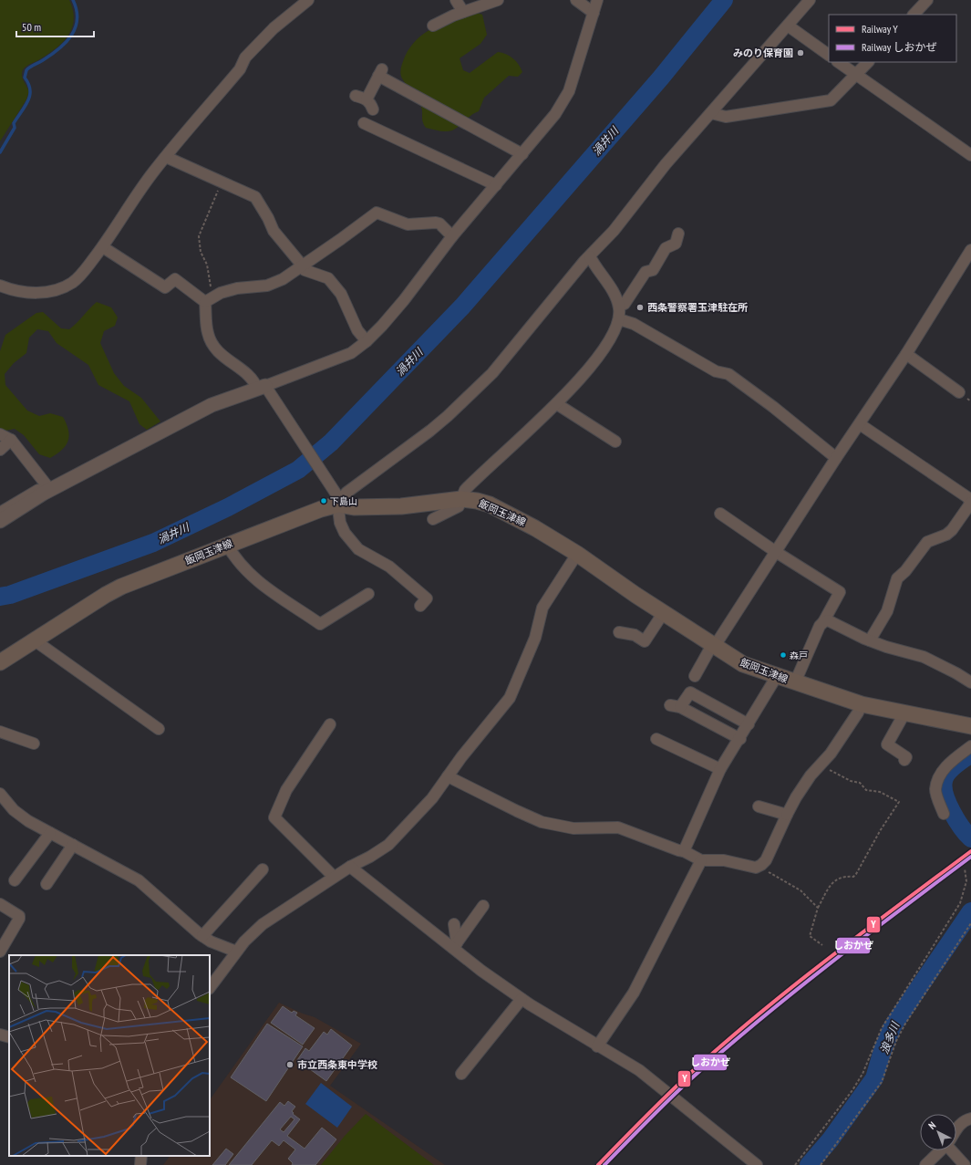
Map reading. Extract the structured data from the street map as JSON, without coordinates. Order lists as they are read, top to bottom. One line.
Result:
{"streets":{"main road":["飯岡玉津線"]},"water":["渦井川","浪多川"],"places":["みのり保育園","西条警察署玉津駐在所","下島山","森戸","市立西条東中学校"],"lines":["rail line Y","rail line しおかぜ"],"legend":["Railway Y","Railway しおかぜ"],"scale_bar":"50 m","north":"top left"}
